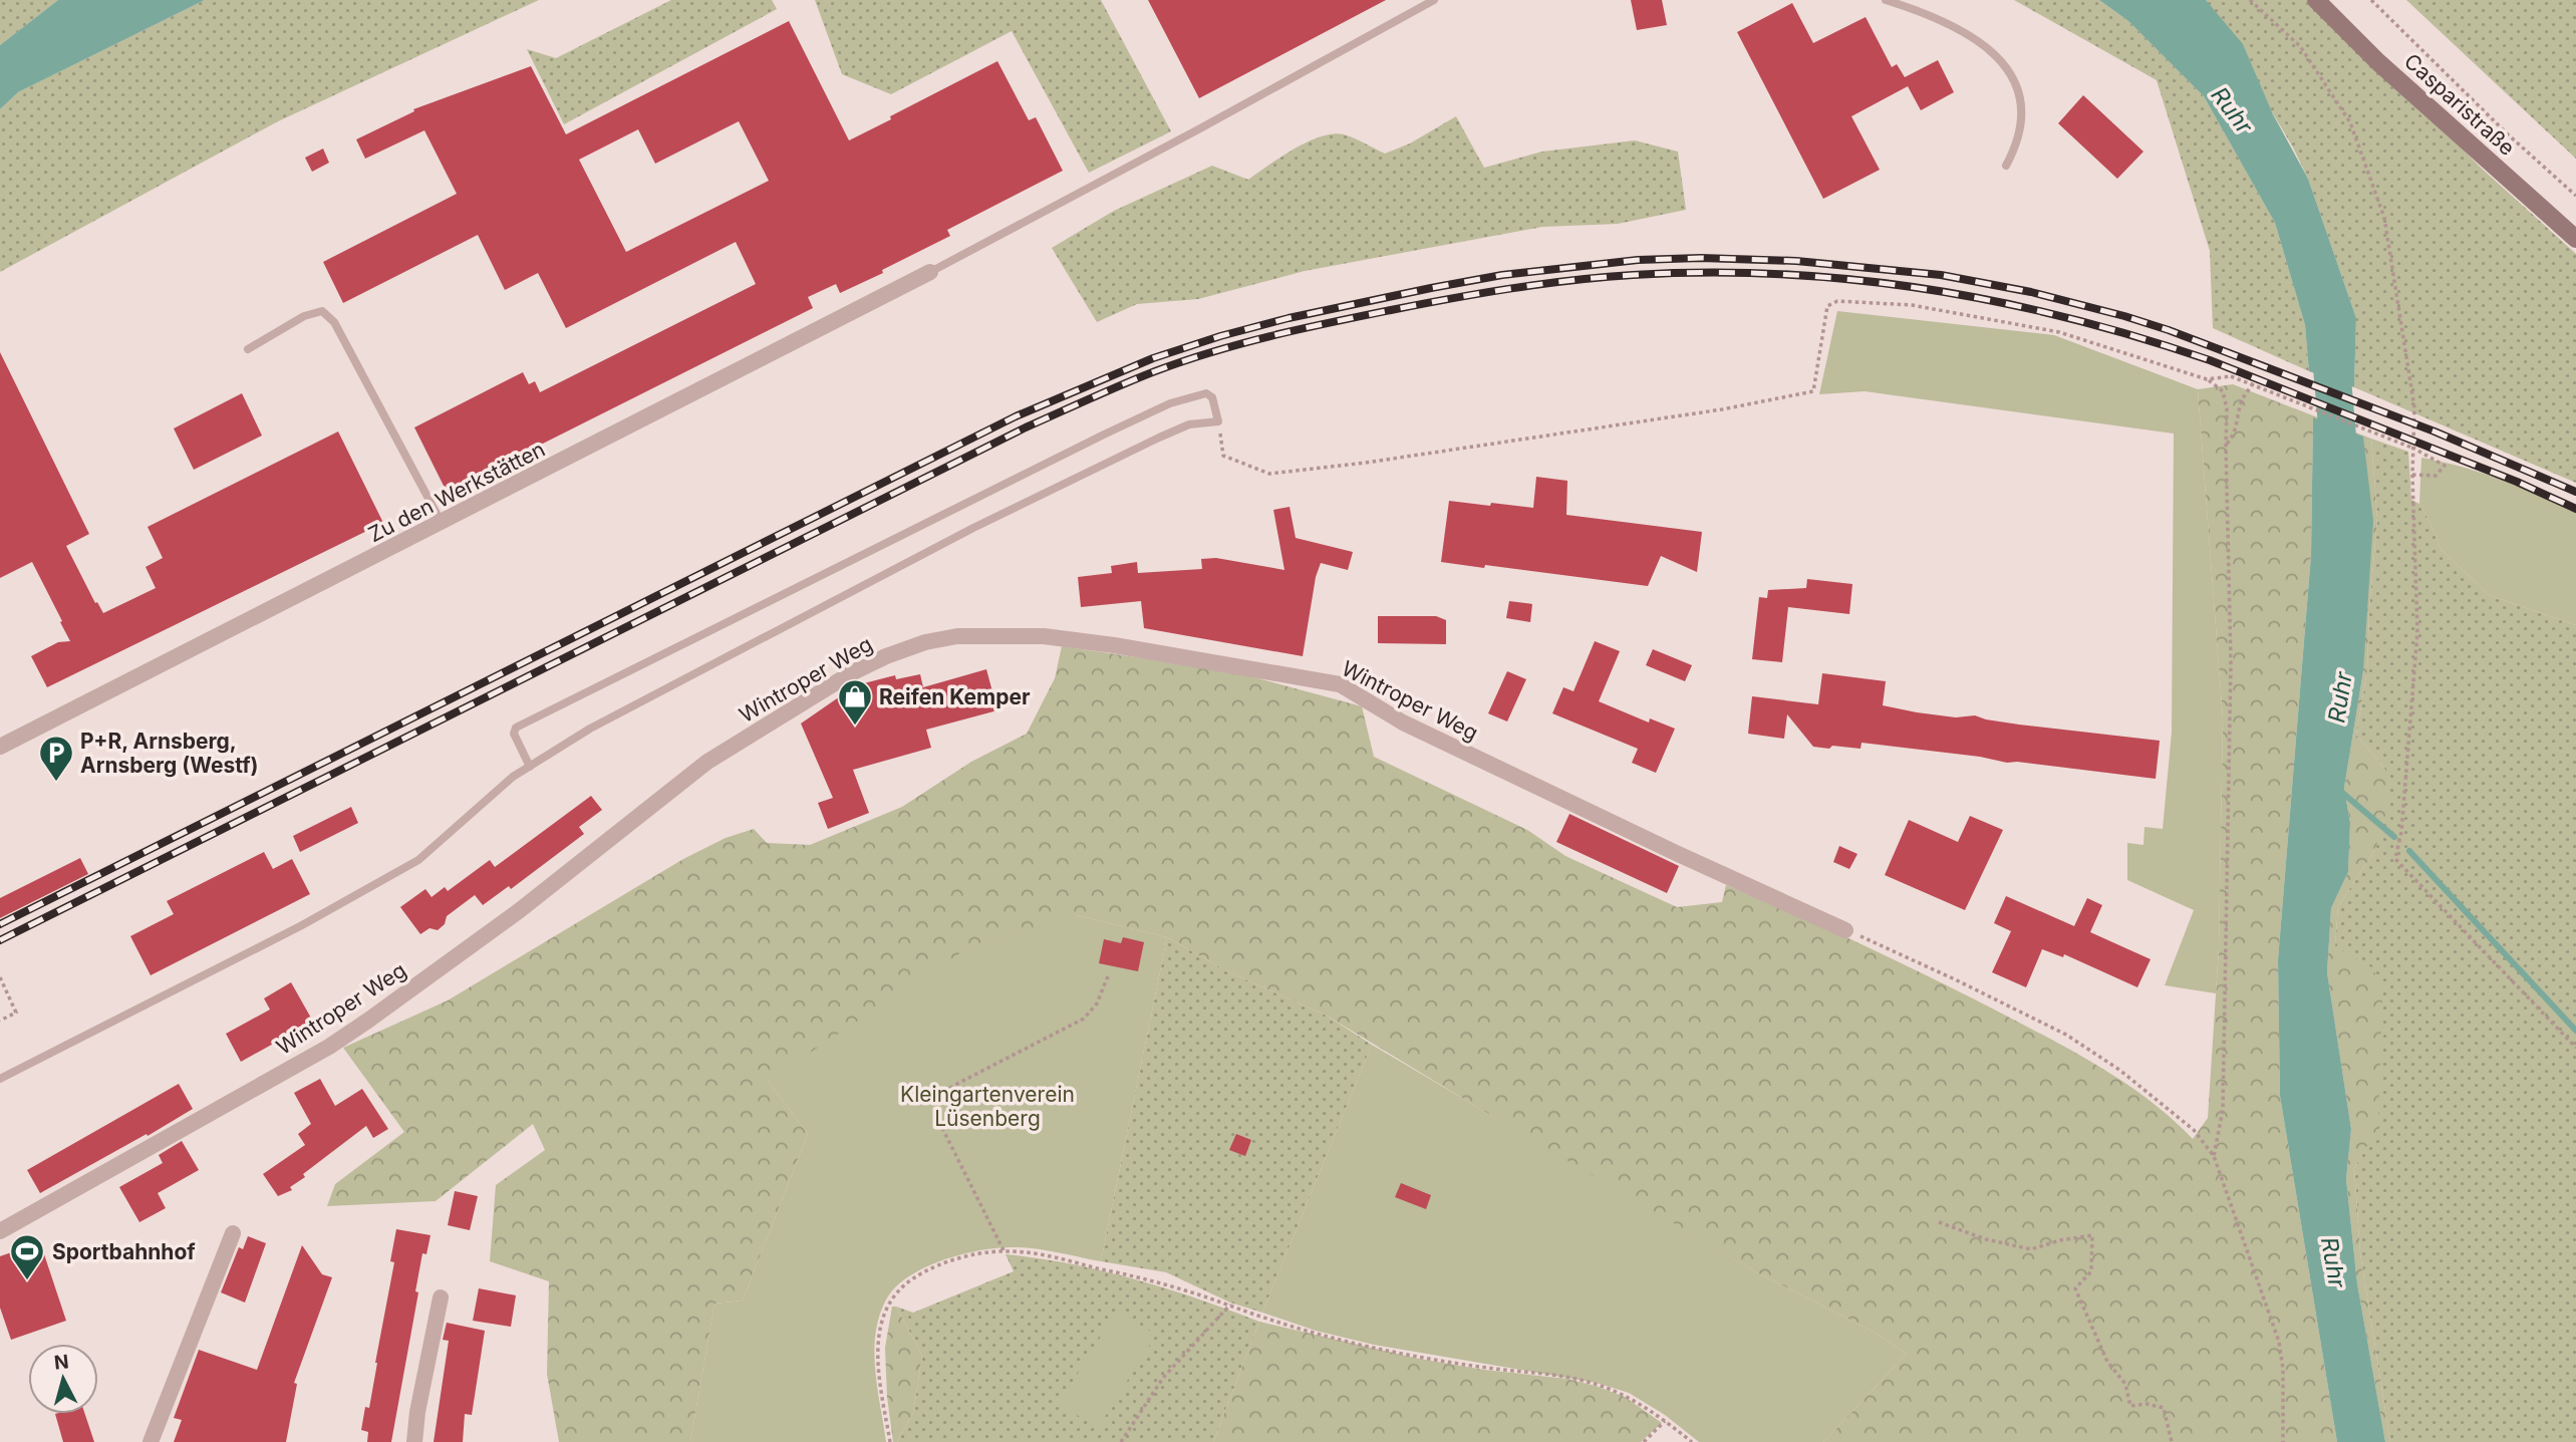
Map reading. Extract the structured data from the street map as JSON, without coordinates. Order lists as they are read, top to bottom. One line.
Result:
{"streets":{"main road":["Casparistraße"],"street":["Zu den Werkstätten","Wintroper Weg"]},"water":["Ruhr"],"parks":["Kleingartenverein Lüsenberg"],"places":{"shop":["Reifen Kemper"],"parking":["P+R, Arnsberg, Arnsberg (Westf)"],"sports":["Sportbahnhof"]},"north":"top"}
